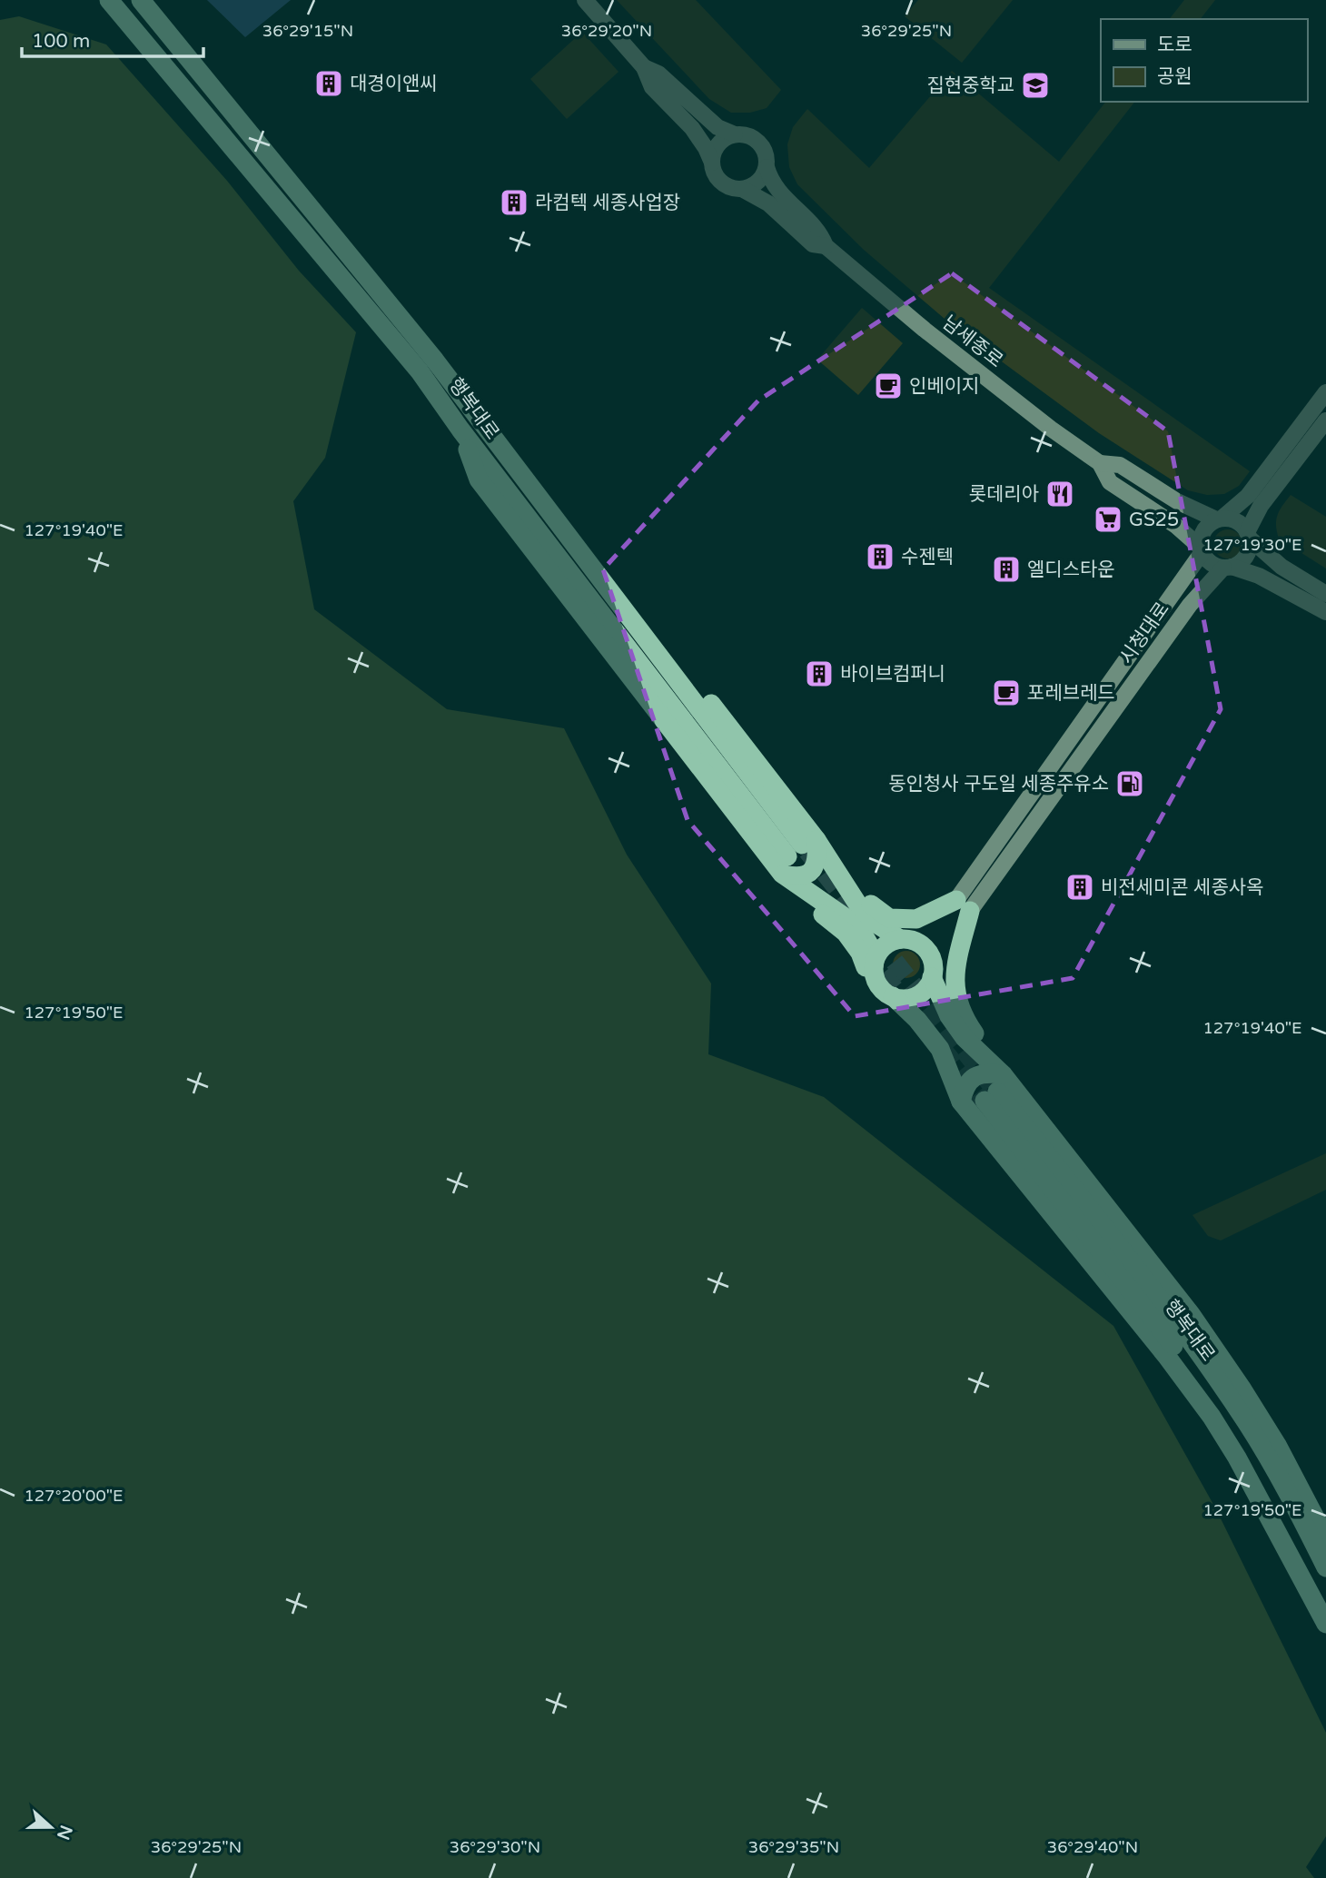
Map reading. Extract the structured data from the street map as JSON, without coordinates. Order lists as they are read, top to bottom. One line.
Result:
{"streets":{"highway":["행복대로"],"street":["남세종로","시청대로"]},"crossings":[["남세종로","시청대로"]],"places":{"building":["대경이앤씨","라컴텍 세종사업장","수젠텍","엘디스타운","바이브컴퍼니","비전세미콘 세종사옥"],"school or university":["집현중학교"],"cafe":["인베이지","포레브레드"],"restaurant":["롯데리아"],"supermarket":["GS25"],"fuel station":["동인청사 구도일 세종주유소"]},"legend":["도로","공원"],"scale_bar":"100 m","north":"right","coordinates":["36°29'15\"N","36°29'20\"N","36°29'25\"N","127°19'40\"E","127°19'30\"E","127°19'50\"E","127°20'00\"E","36°29'30\"N","36°29'35\"N","36°29'40\"N"]}
